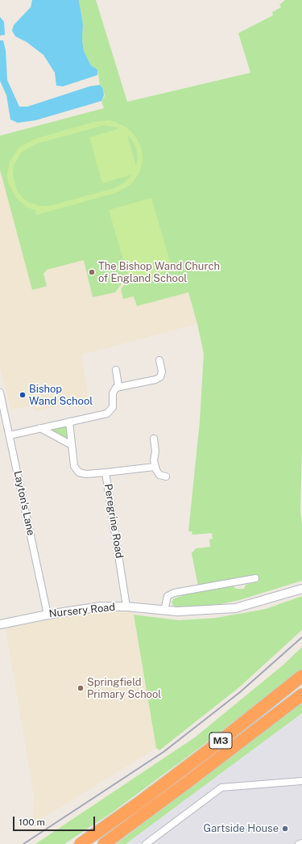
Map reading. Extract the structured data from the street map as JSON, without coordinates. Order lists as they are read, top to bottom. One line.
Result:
{"streets":{"highway":["M3"],"street":["Layton's Lane","Peregrine Road","Nursery Road"]},"crossings":[["Layton's Lane","Nursery Road"],["Peregrine Road","Nursery Road"]],"places":["The Bishop Wand Church of England School","Bishop Wand School","Springfield Primary School","Gartside House"],"scale_bar":"100 m"}
